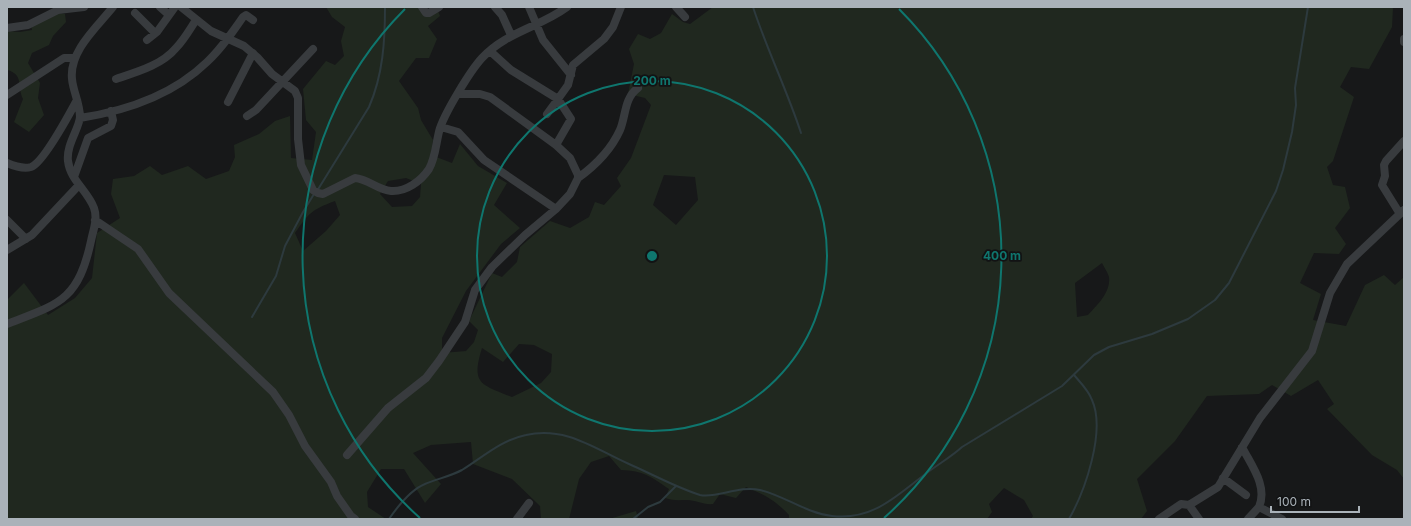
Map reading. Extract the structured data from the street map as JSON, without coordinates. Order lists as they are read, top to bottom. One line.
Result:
{"scale_bar":"100 m","rings":["200 m","400 m"]}
